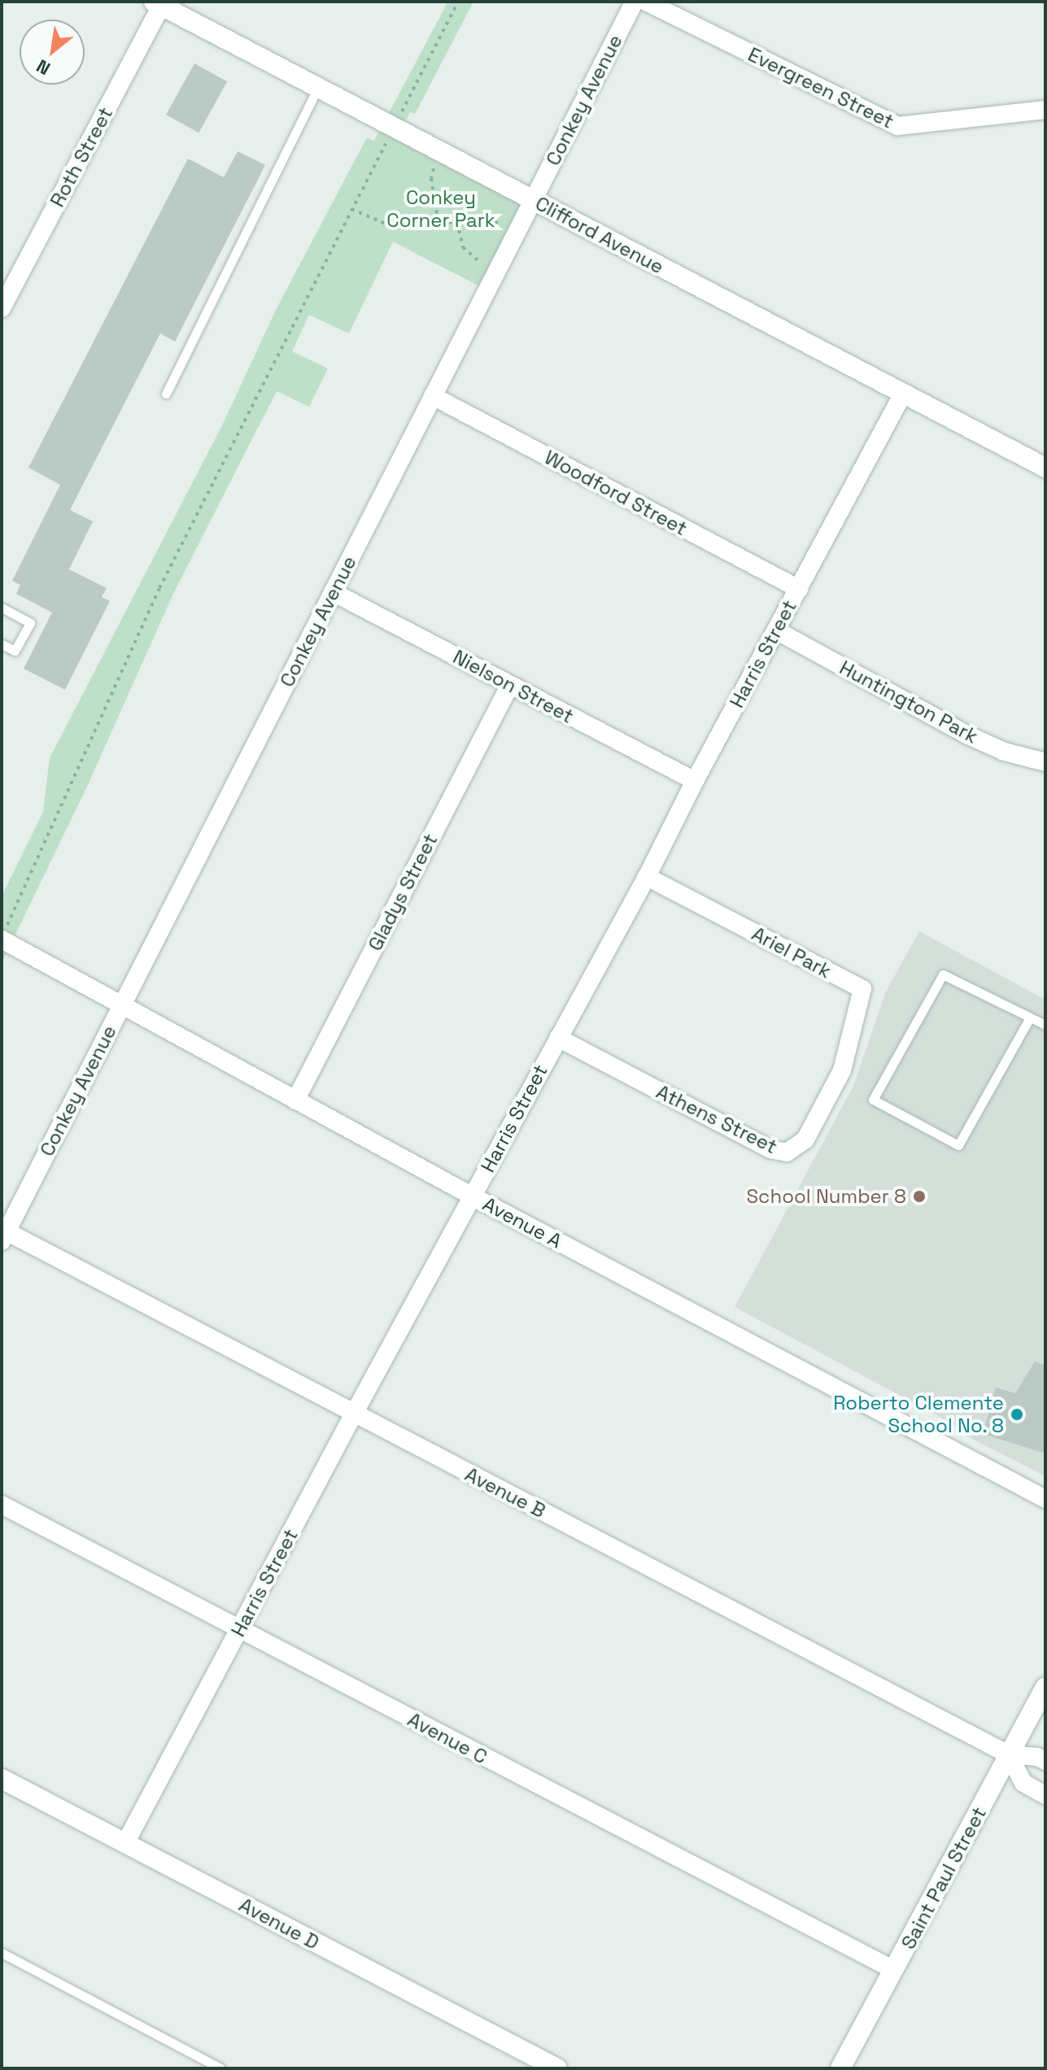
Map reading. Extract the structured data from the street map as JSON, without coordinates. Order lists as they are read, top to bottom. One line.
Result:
{"streets":{"main road":["Clifford Avenue","Saint Paul Street","Avenue D"],"street":["Evergreen Street","Conkey Avenue","Roth Street","Woodford Street","Harris Street","Nielson Street","Huntington Park","Gladys Street","Ariel Park","Athens Street","Avenue A","Avenue B","Avenue C"]},"crossings":[["Conkey Avenue","Clifford Avenue"],["Conkey Avenue","Woodford Street"],["Conkey Avenue","Nielson Street"],["Conkey Avenue","Avenue A"],["Conkey Avenue","Avenue B"],["Roth Street","Clifford Avenue"],["Clifford Avenue","Harris Street"],["Woodford Street","Harris Street"],["Harris Street","Nielson Street"],["Harris Street","Huntington Park"],["Harris Street","Ariel Park"],["Harris Street","Athens Street"],["Harris Street","Avenue A"],["Harris Street","Avenue B"],["Harris Street","Avenue C"],["Harris Street","Avenue D"],["Nielson Street","Gladys Street"],["Gladys Street","Avenue A"],["Ariel Park","Athens Street"],["Avenue B","Saint Paul Street"],["Avenue C","Saint Paul Street"]],"parks":["Conkey Corner Park"],"places":["School Number 8","Roberto Clemente School No. 8"],"north":"bottom left"}
